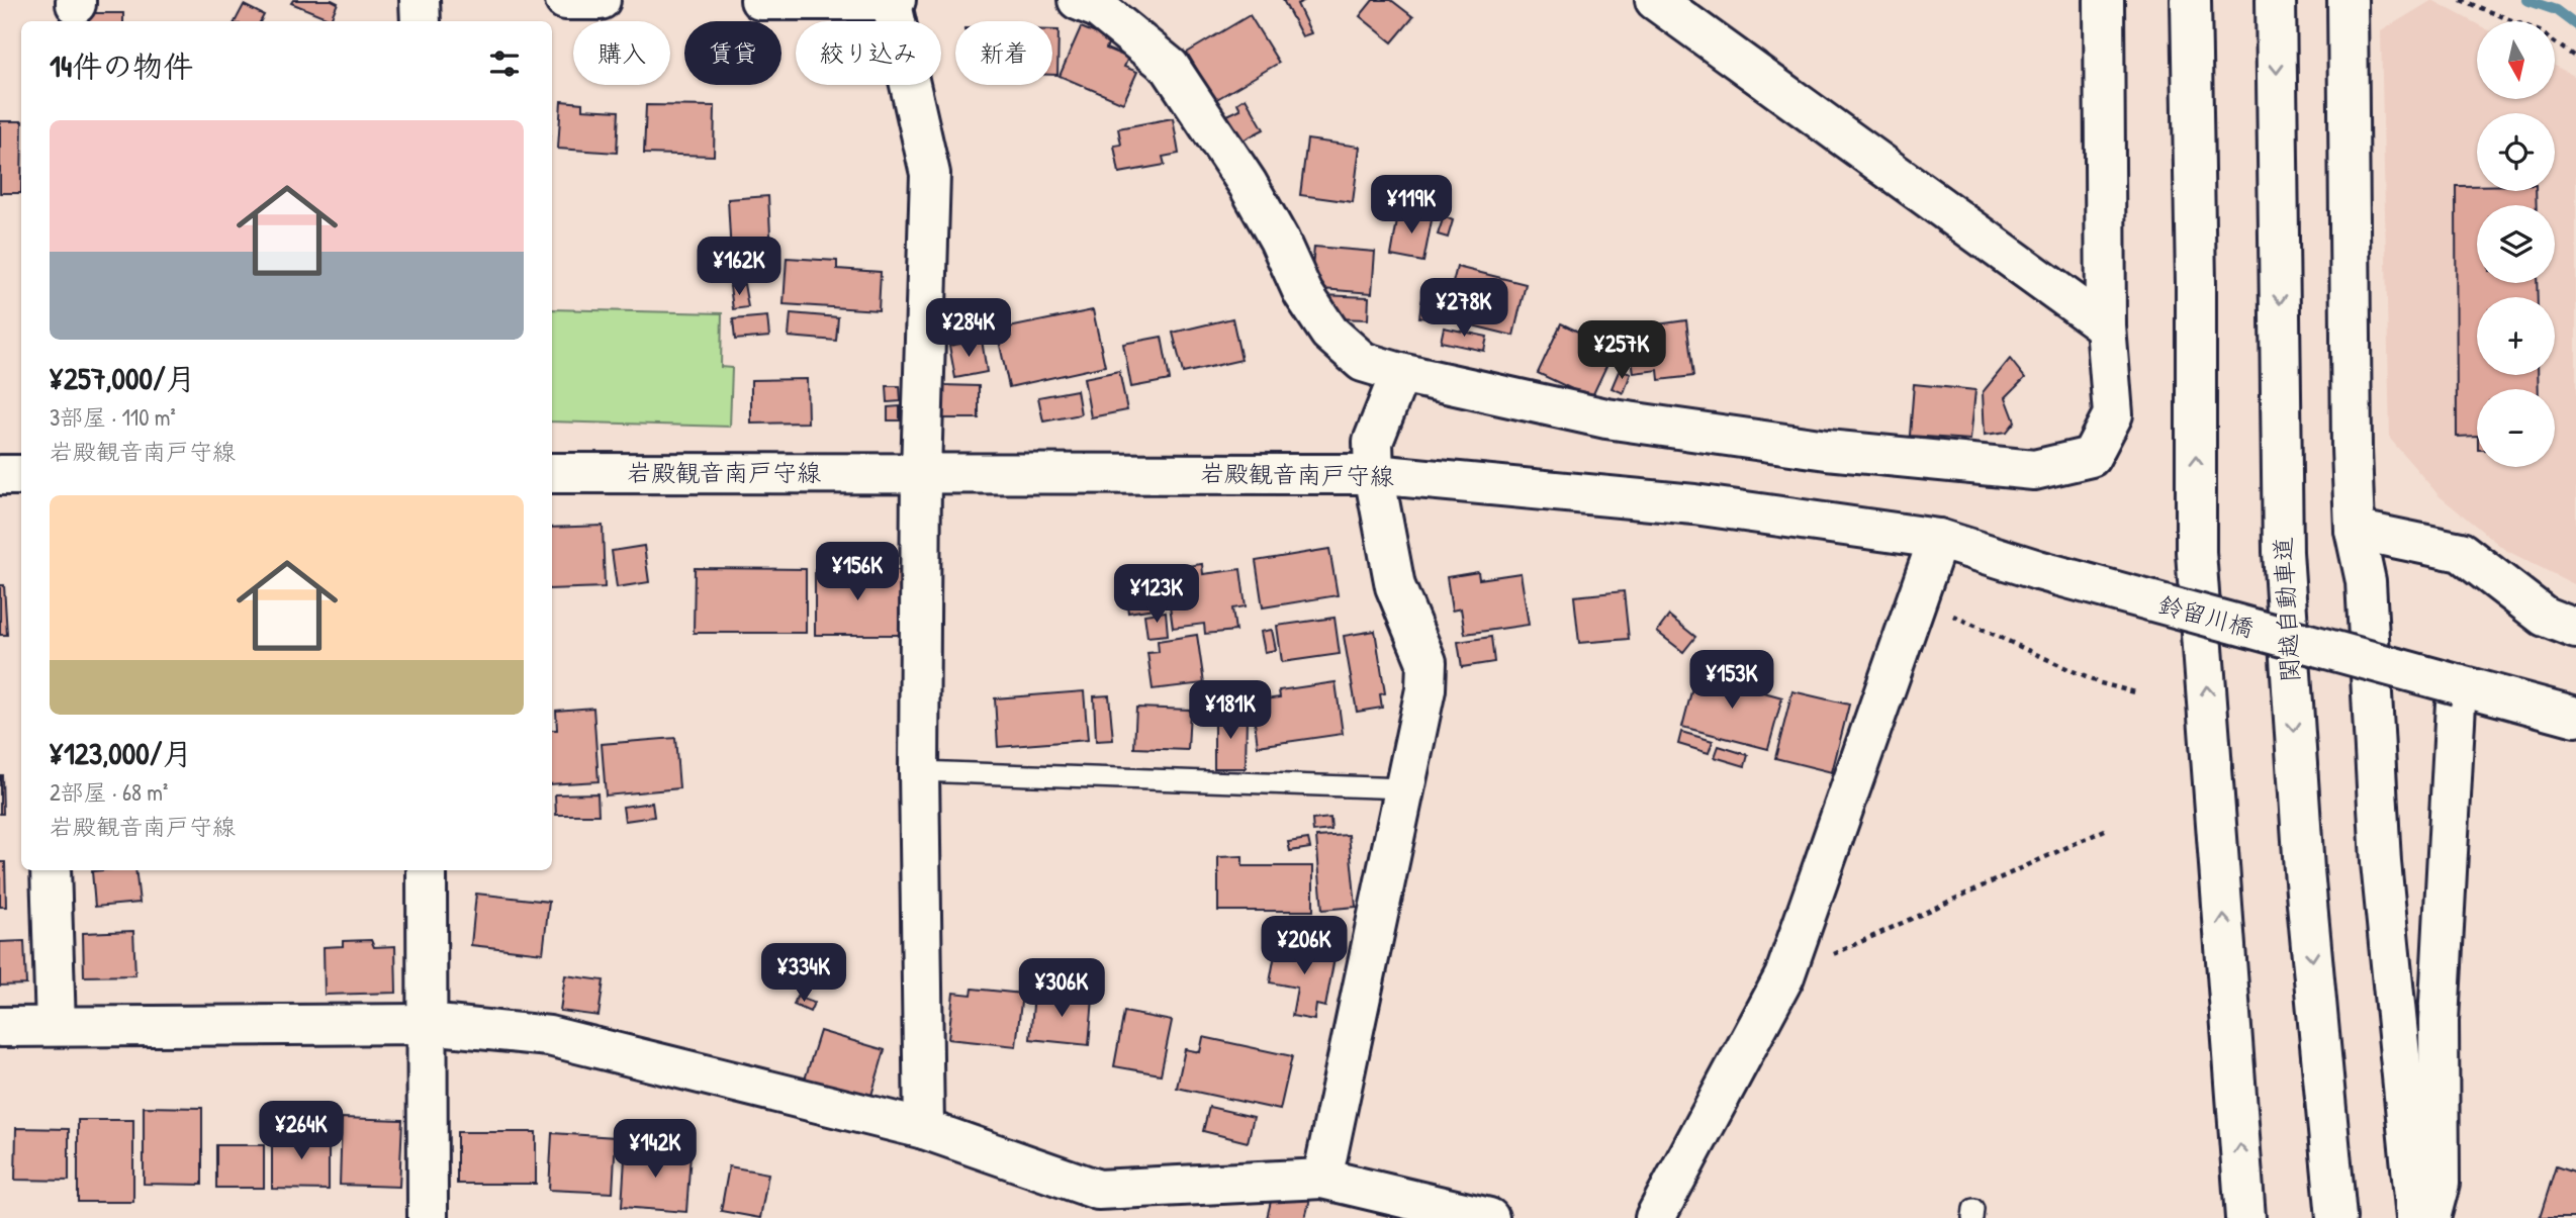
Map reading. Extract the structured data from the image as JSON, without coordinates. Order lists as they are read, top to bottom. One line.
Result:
{"streets":{"main road":["岩殿観音南戸守線","関越自動車道","鈴留川橋"]},"crossings":[["岩殿観音南戸守線","鈴留川橋"]],"north":"bottom","page":{"map_buttons":["+","−"],"chip":["購入","賃貸","絞り込み","新着"],"heading":"14件の物件","list":[{"name":"¥257,000/月","note":"3部屋 · 110 m² · 岩殿観音南戸守線"},{"name":"¥123,000/月","note":"2部屋 · 68 m² · 岩殿観音南戸守線"}],"price":["¥119K","¥162K","¥278K","¥284K","¥257K","¥156K","¥123K","¥153K","¥181K","¥206K","¥334K","¥306K","¥264K","¥142K"]}}
